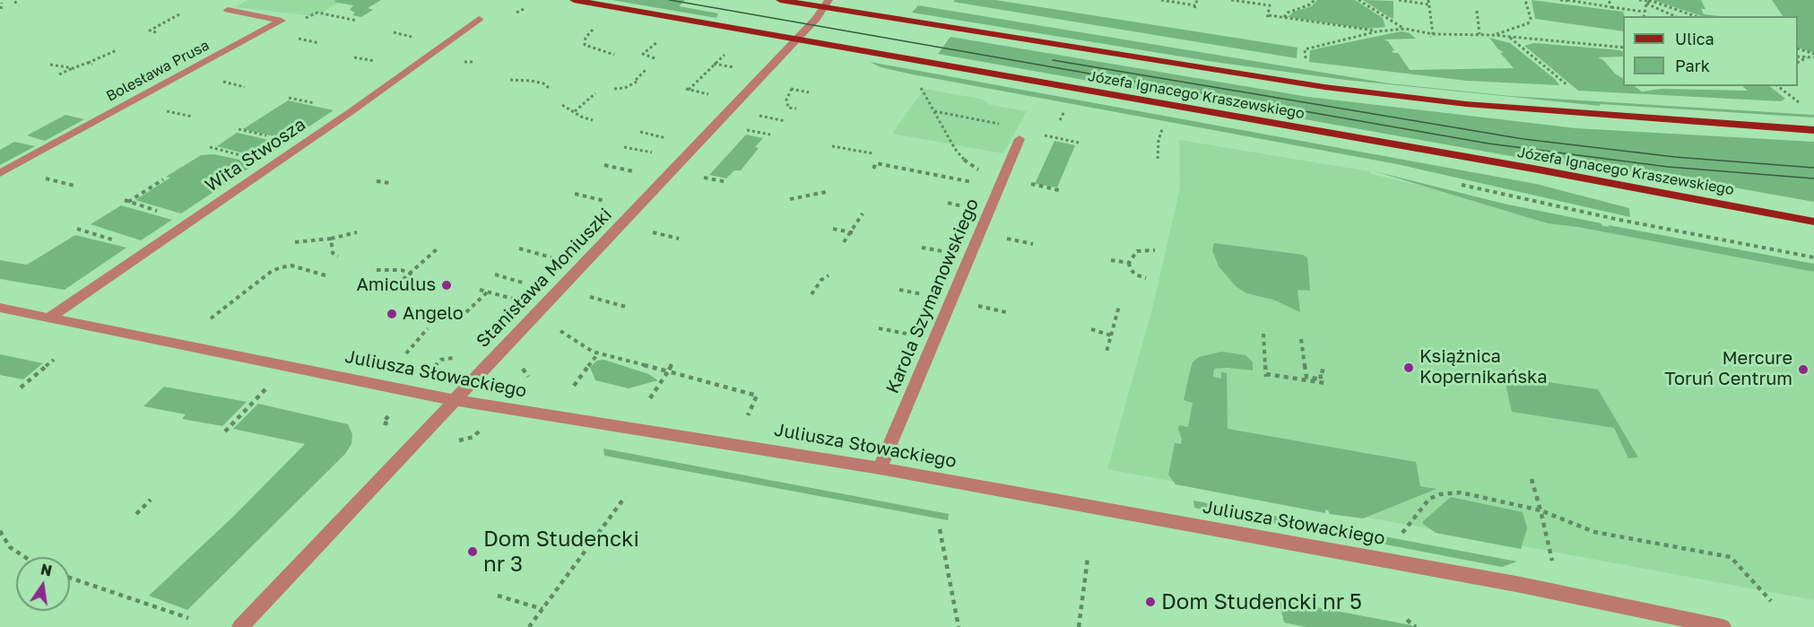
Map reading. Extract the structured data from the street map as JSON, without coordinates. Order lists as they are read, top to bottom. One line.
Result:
{"streets":{"main road":["Józefa Ignacego Kraszewskiego"],"street":["Bolesława Prusa","Wita Stwosza","Stanisława Moniuszki","Karola Szymanowskiego","Juliusza Słowackiego"]},"crossings":[["Józefa Ignacego Kraszewskiego","Stanisława Moniuszki"],["Wita Stwosza","Juliusza Słowackiego"],["Stanisława Moniuszki","Juliusza Słowackiego"],["Karola Szymanowskiego","Juliusza Słowackiego"]],"places":["Amiculus","Angelo","Książnica Kopernikańska","Mercure Toruń Centrum","Dom Studencki nr 3","Dom Studencki nr 5"],"legend":["Ulica","Park"],"north":"top"}
